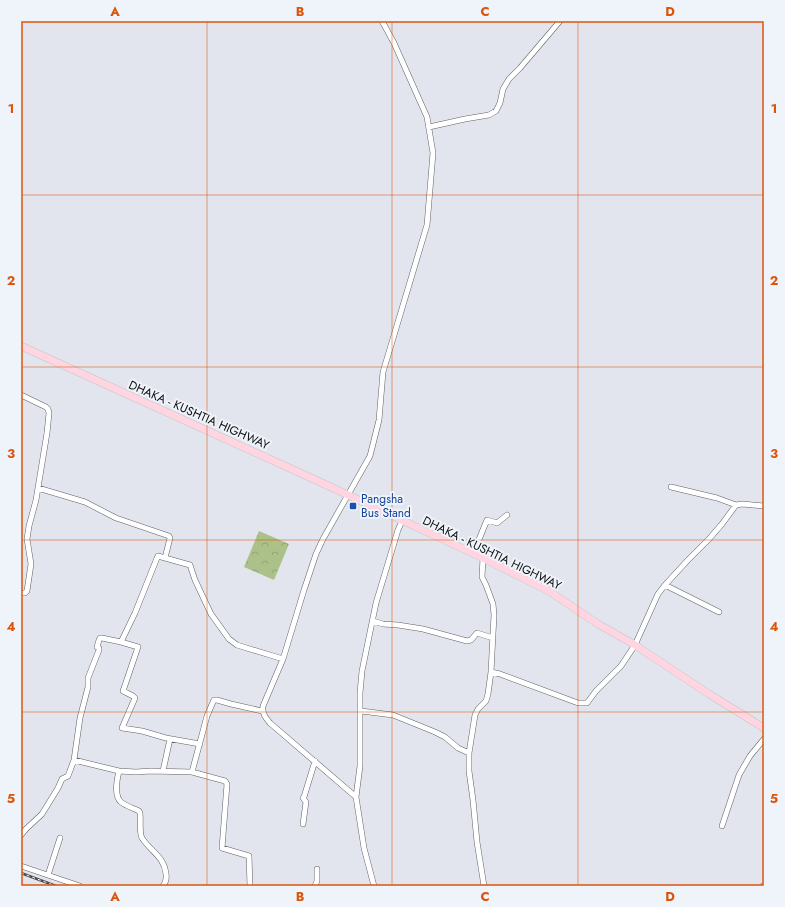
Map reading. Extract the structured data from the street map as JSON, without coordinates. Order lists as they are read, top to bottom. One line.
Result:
{"streets":{"main road":["DHAKA - KUSHTIA HIGHWAY"]},"places":{"transit":["Pangsha Bus Stand"]},"grid":{"columns":["A","B","C","D"],"rows":["1","2","3","4","5"]}}
